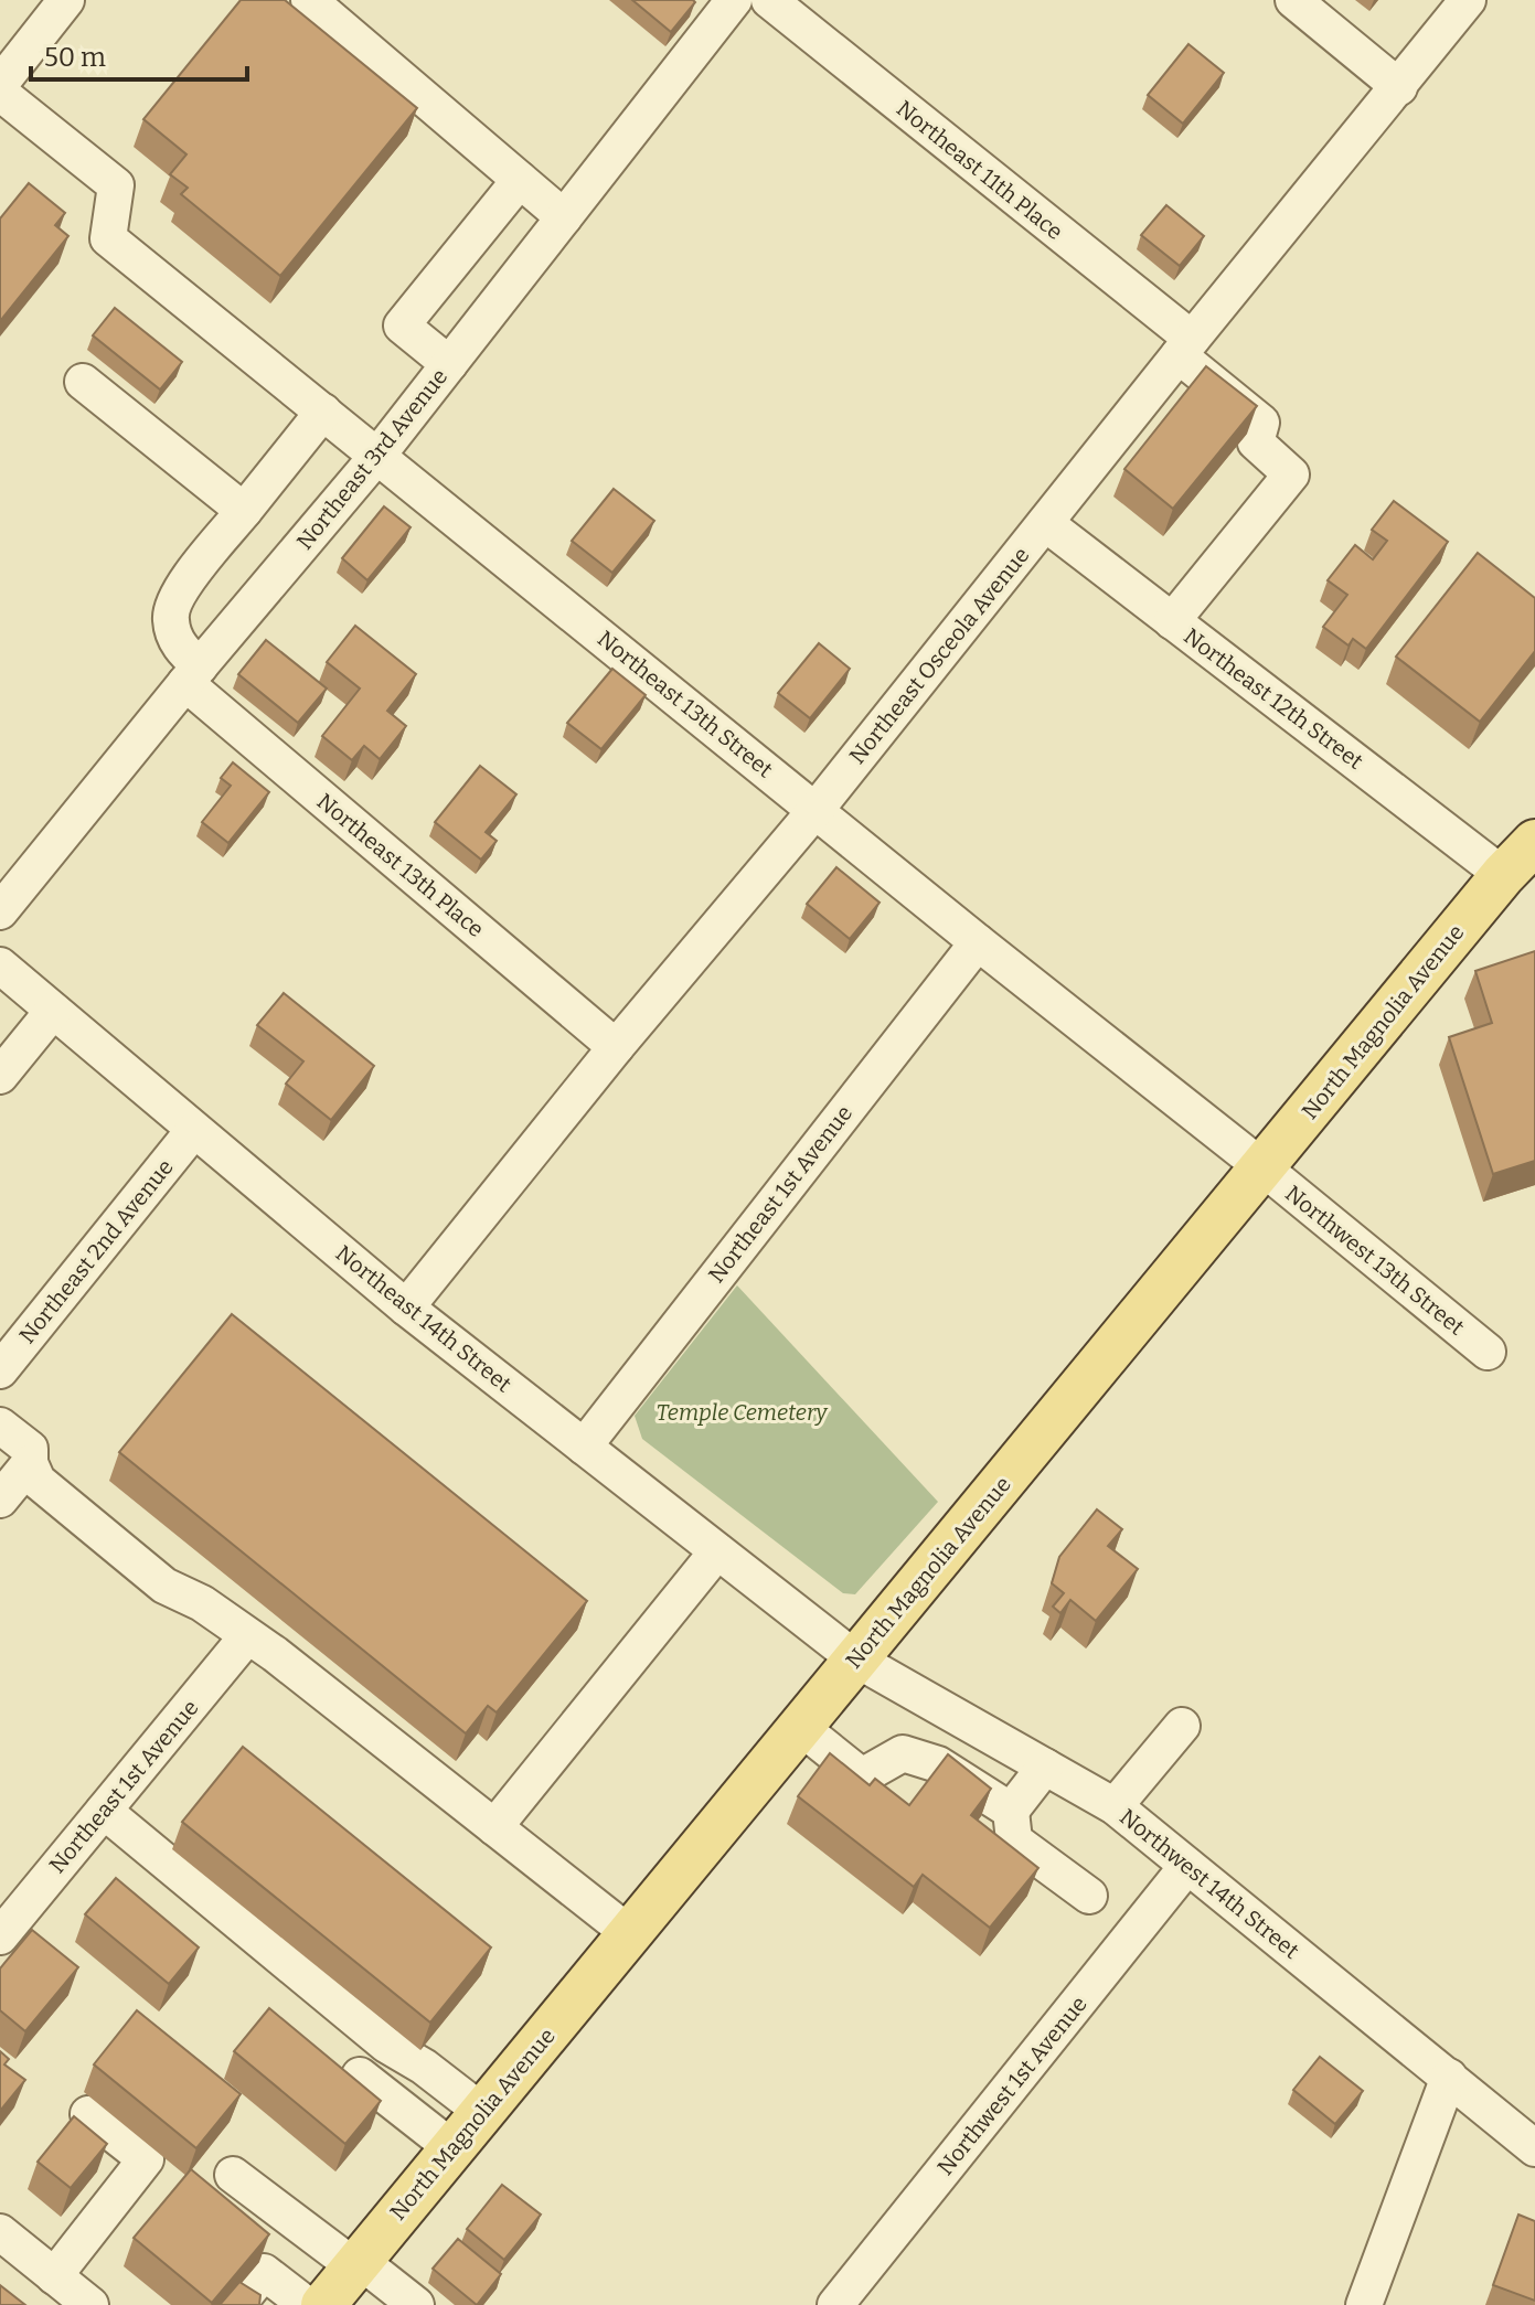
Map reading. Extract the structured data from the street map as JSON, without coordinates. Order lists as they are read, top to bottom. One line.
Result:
{"streets":{"main road":["North Magnolia Avenue"],"street":["Northeast 11th Place","Northeast 3rd Avenue","Northeast Osceola Avenue","Northeast 12th Street","Northeast 13th Street","Northeast 13th Place","Northeast 1st Avenue","Northeast 2nd Avenue","Northwest 13th Street","Northeast 14th Street","Northwest 14th Street","Northwest 1st Avenue"]},"crossings":[["Northeast 11th Place","Northeast Osceola Avenue"],["Northeast 11th Place","Northeast 12th Street"],["Northeast 3rd Avenue","Northeast 13th Street"],["Northeast 3rd Avenue","Northeast 13th Place"],["Northeast Osceola Avenue","Northeast 12th Street"],["Northeast Osceola Avenue","Northeast 13th Street"],["Northeast Osceola Avenue","Northeast 13th Place"],["Northeast Osceola Avenue","Northeast 14th Street"],["Northeast 12th Street","North Magnolia Avenue"],["Northeast 13th Street","Northeast 13th Place"],["Northeast 13th Street","North Magnolia Avenue"],["Northeast 13th Street","Northeast 1st Avenue"],["Northeast 13th Street","Northwest 13th Street"],["North Magnolia Avenue","Northwest 13th Street"],["North Magnolia Avenue","Northeast 14th Street"],["North Magnolia Avenue","Northwest 14th Street"],["Northeast 1st Avenue","Northeast 14th Street"],["Northeast 2nd Avenue","Northeast 14th Street"],["Northeast 14th Street","Northwest 14th Street"],["Northwest 14th Street","Northwest 1st Avenue"]],"parks":["Temple Cemetery"],"scale_bar":"50 m"}
